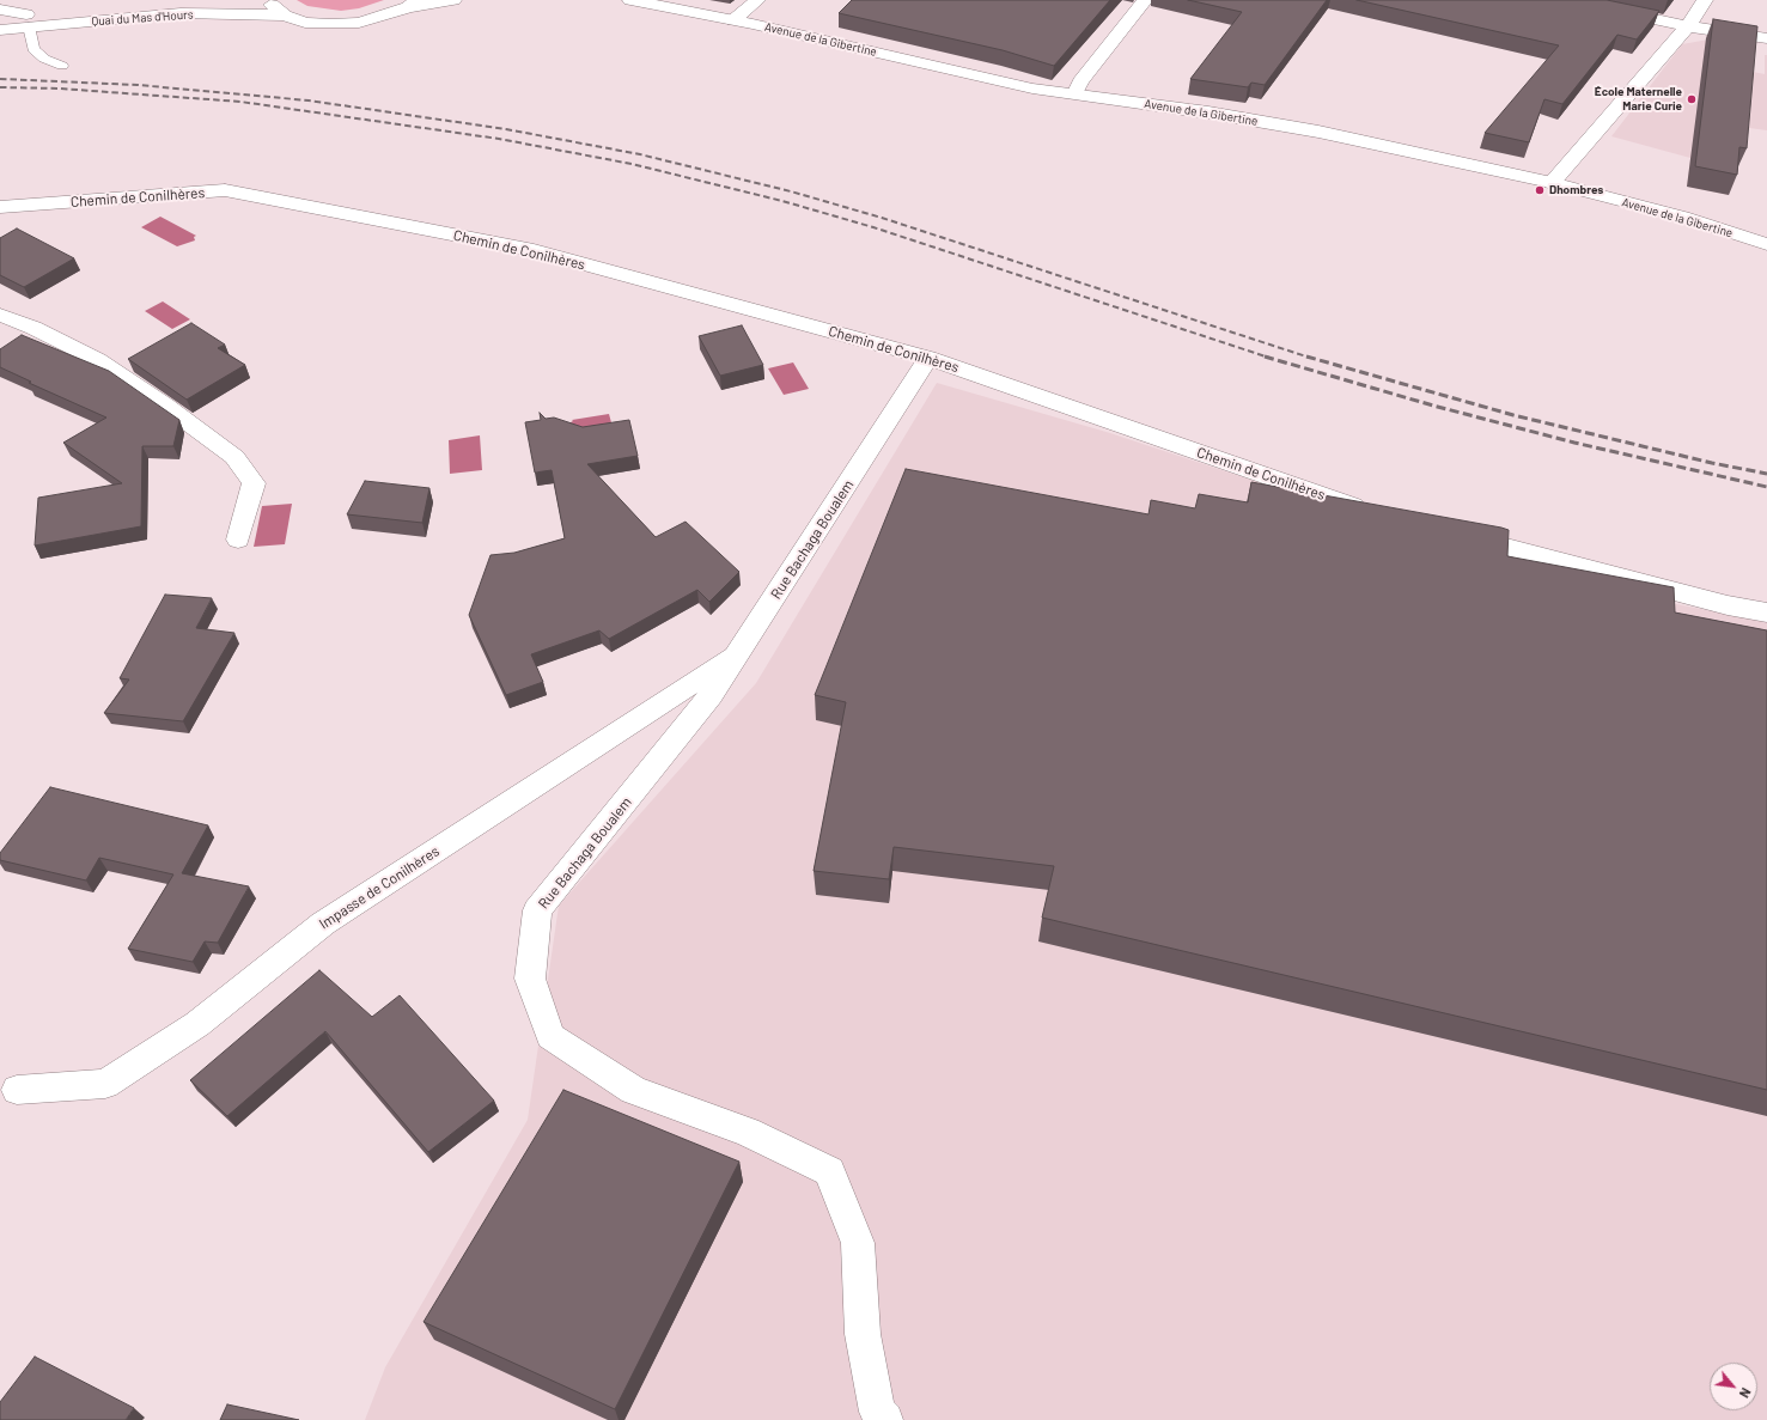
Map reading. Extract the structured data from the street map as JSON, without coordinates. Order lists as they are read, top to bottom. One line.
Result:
{"streets":{"street":["Quai du Mas d'Hours","Avenue de la Gibertine","Chemin de Conilhères","Rue Bachaga Boualem","Impasse de Conilhères"]},"crossings":[["Chemin de Conilhères","Rue Bachaga Boualem"],["Rue Bachaga Boualem","Impasse de Conilhères"]],"places":["École Maternelle Marie Curie","Dhombres"],"north":"bottom right"}
